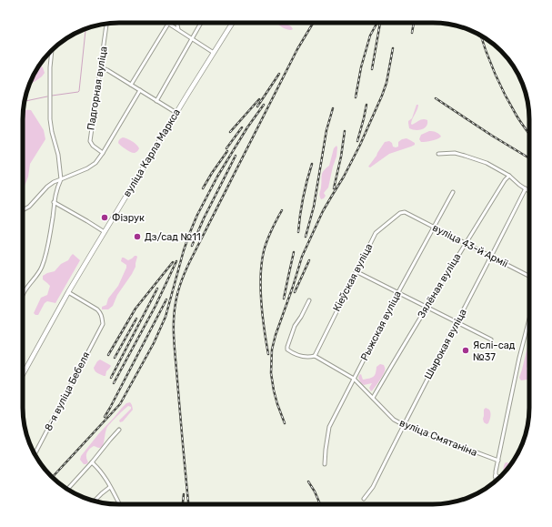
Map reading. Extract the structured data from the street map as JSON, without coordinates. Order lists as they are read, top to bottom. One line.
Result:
{"streets":{"main road":["вуліца Карла Маркса"],"street":["Падгорная вуліца","вуліца 43-й Арміі","Кіеўская вуліца","Зялёная вуліца","Рыжская вуліца","Шырокая вуліца","8-я вуліца Бебеля","вуліца Смятаніна"]},"crossings":[["вуліца Карла Маркса","8-я вуліца Бебеля"],["вуліца 43-й Арміі","Кіеўская вуліца"],["вуліца 43-й Арміі","Зялёная вуліца"],["вуліца 43-й Арміі","Рыжская вуліца"],["вуліца 43-й Арміі","Шырокая вуліца"],["Кіеўская вуліца","вуліца Смятаніна"],["Зялёная вуліца","вуліца Смятаніна"],["Рыжская вуліца","вуліца Смятаніна"],["Шырокая вуліца","вуліца Смятаніна"]],"places":["Фізрук","Дз/сад №11","Яслі-сад №37"]}
